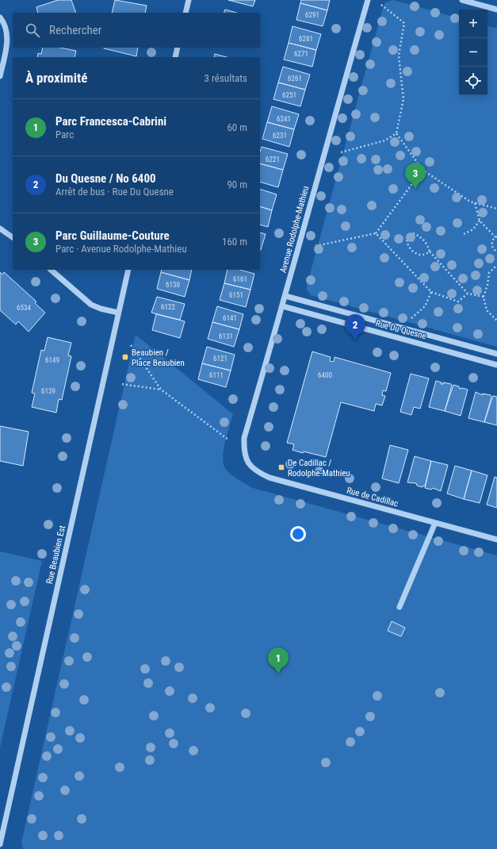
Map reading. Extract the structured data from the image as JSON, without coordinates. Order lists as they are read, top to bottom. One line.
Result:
{"streets":{"street":["Avenue Rodolphe-Mathieu","Rue Du Quesne","Rue de Cadillac","Rue Beaubien Est"]},"crossings":[["Avenue Rodolphe-Mathieu","Rue Du Quesne"],["Avenue Rodolphe-Mathieu","Rue de Cadillac"]],"places":{"transit":["Beaubien / Place Beaubien","De Cadillac / Rodolphe-Mathieu"]},"house_numbers":["6291","6281","6271","6261","6251","6241","6231","6221","6161","6130","6151","6122","6534","6141","6131","6121","6149","6111","6400","6139"],"page":{"map_buttons":["+","−"],"search":"Rechercher","heading":["À proximité","3 résultats"],"list":[{"mark":"1","name":"Parc Francesca-Cabrini","note":"Parc","value":"60 m"},{"mark":"2","name":"Du Quesne / No 6400","note":"Arrêt de bus · Rue Du Quesne","value":"90 m"},{"mark":"3","name":"Parc Guillaume-Couture","note":"Parc · Avenue Rodolphe-Mathieu","value":"160 m"}],"pins":["3","2","1"]}}
